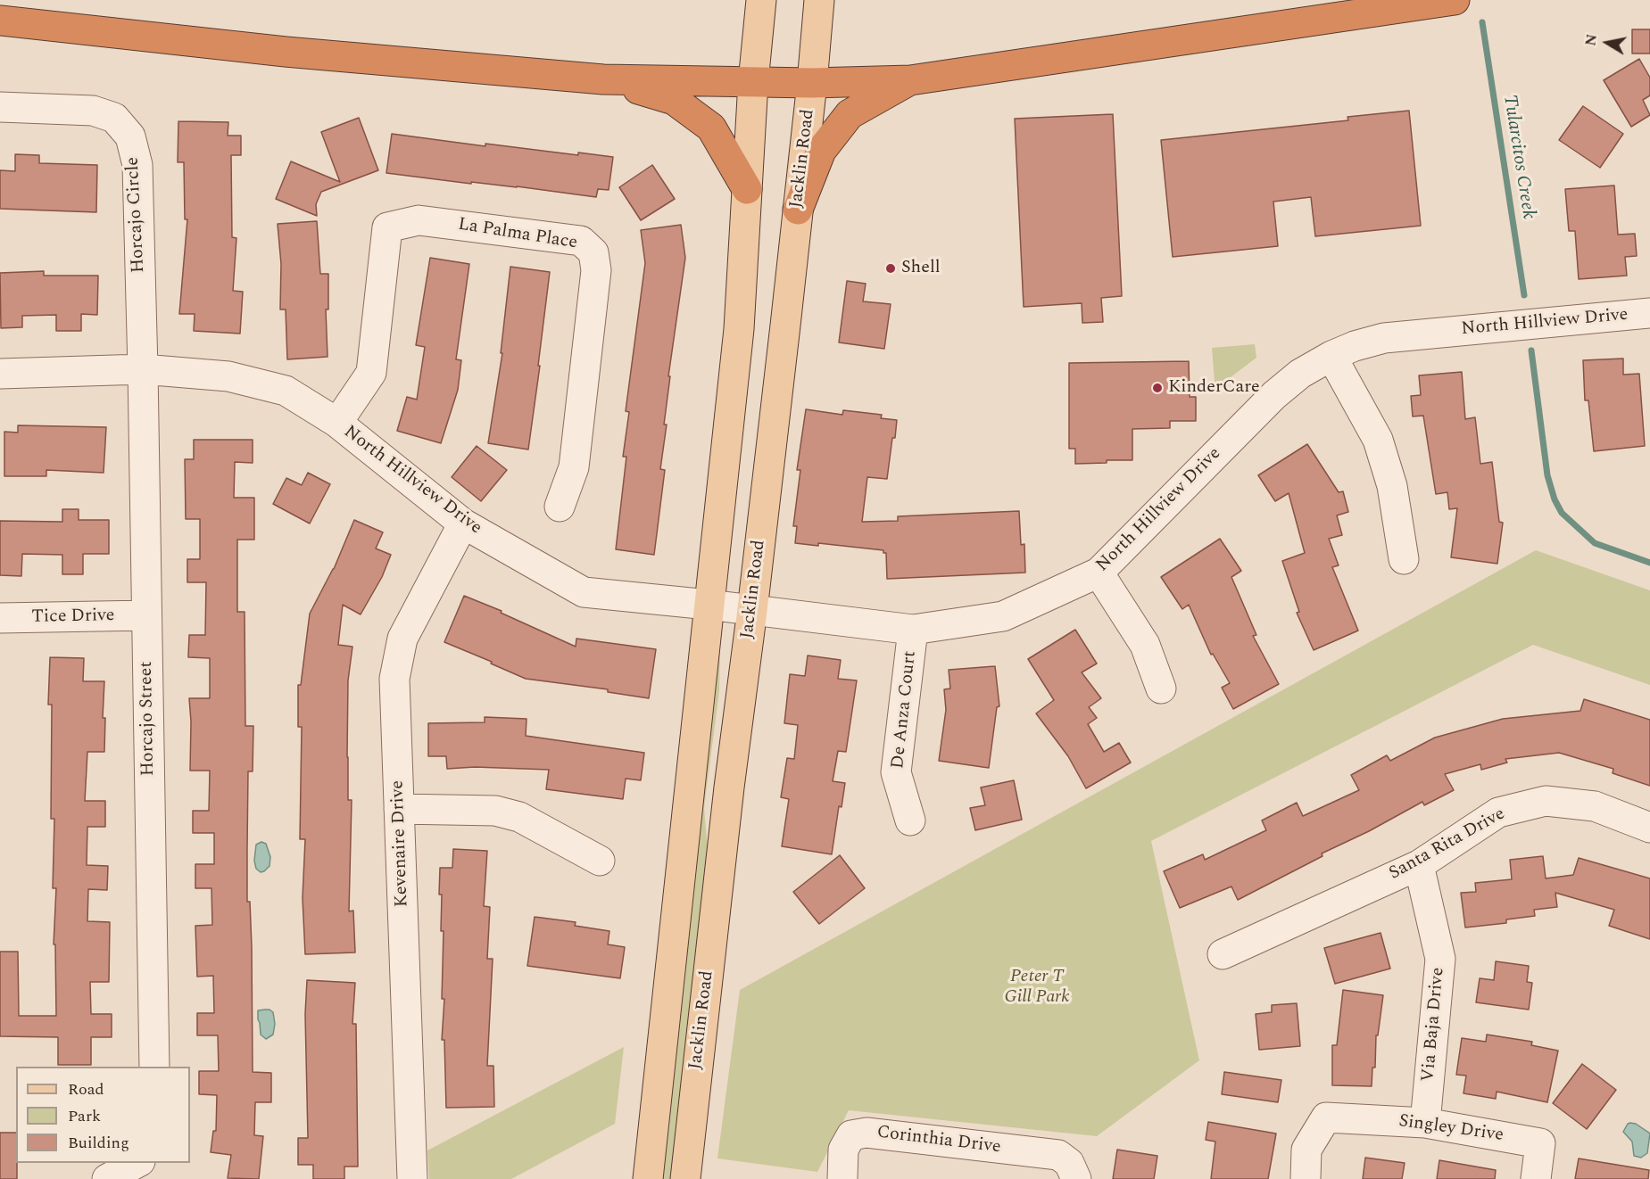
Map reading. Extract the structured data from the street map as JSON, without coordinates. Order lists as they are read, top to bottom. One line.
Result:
{"streets":{"main road":["Jacklin Road"],"street":["Horcajo Circle","La Palma Place","North Hillview Drive","Tice Drive","De Anza Court","Horcajo Street","Kevenaire Drive","Santa Rita Drive","Via Baja Drive","Singley Drive","Corinthia Drive"]},"crossings":[["Jacklin Road","North Hillview Drive"],["Horcajo Circle","North Hillview Drive"],["Horcajo Circle","Horcajo Street"],["La Palma Place","North Hillview Drive"],["North Hillview Drive","De Anza Court"],["North Hillview Drive","Horcajo Street"],["North Hillview Drive","Kevenaire Drive"],["Tice Drive","Horcajo Street"],["Santa Rita Drive","Via Baja Drive"],["Via Baja Drive","Singley Drive"]],"water":["Tularcitos Creek"],"parks":["Peter T Gill Park"],"places":["Shell","KinderCare"],"legend":["Road","Park","Building"],"north":"left"}
